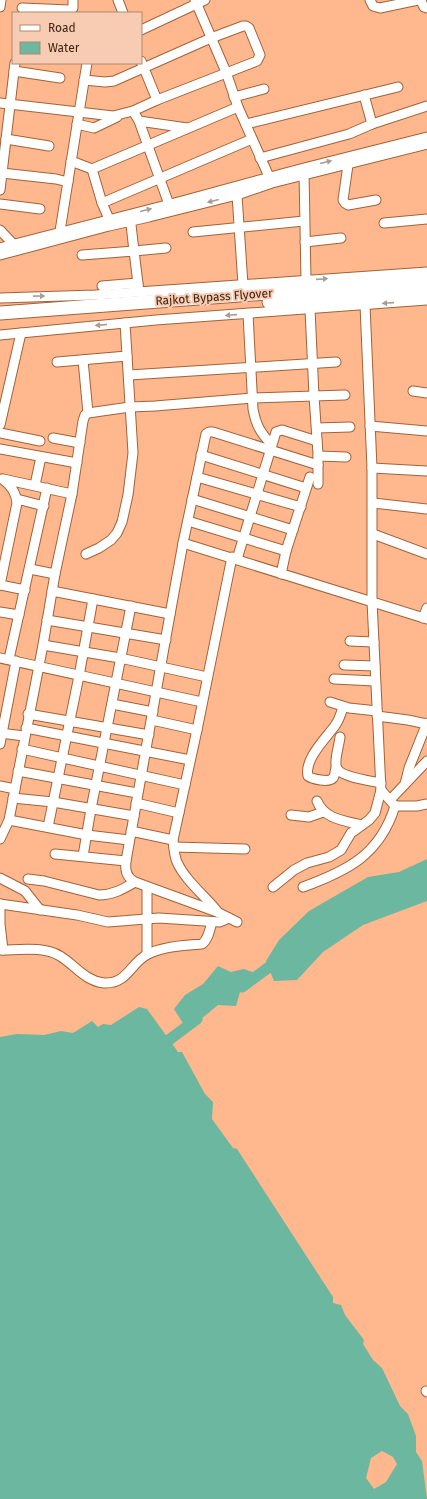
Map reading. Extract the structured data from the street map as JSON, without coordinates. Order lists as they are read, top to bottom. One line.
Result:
{"streets":{"highway":["Rajkot Bypass Flyover"]},"legend":["Road","Water"]}
